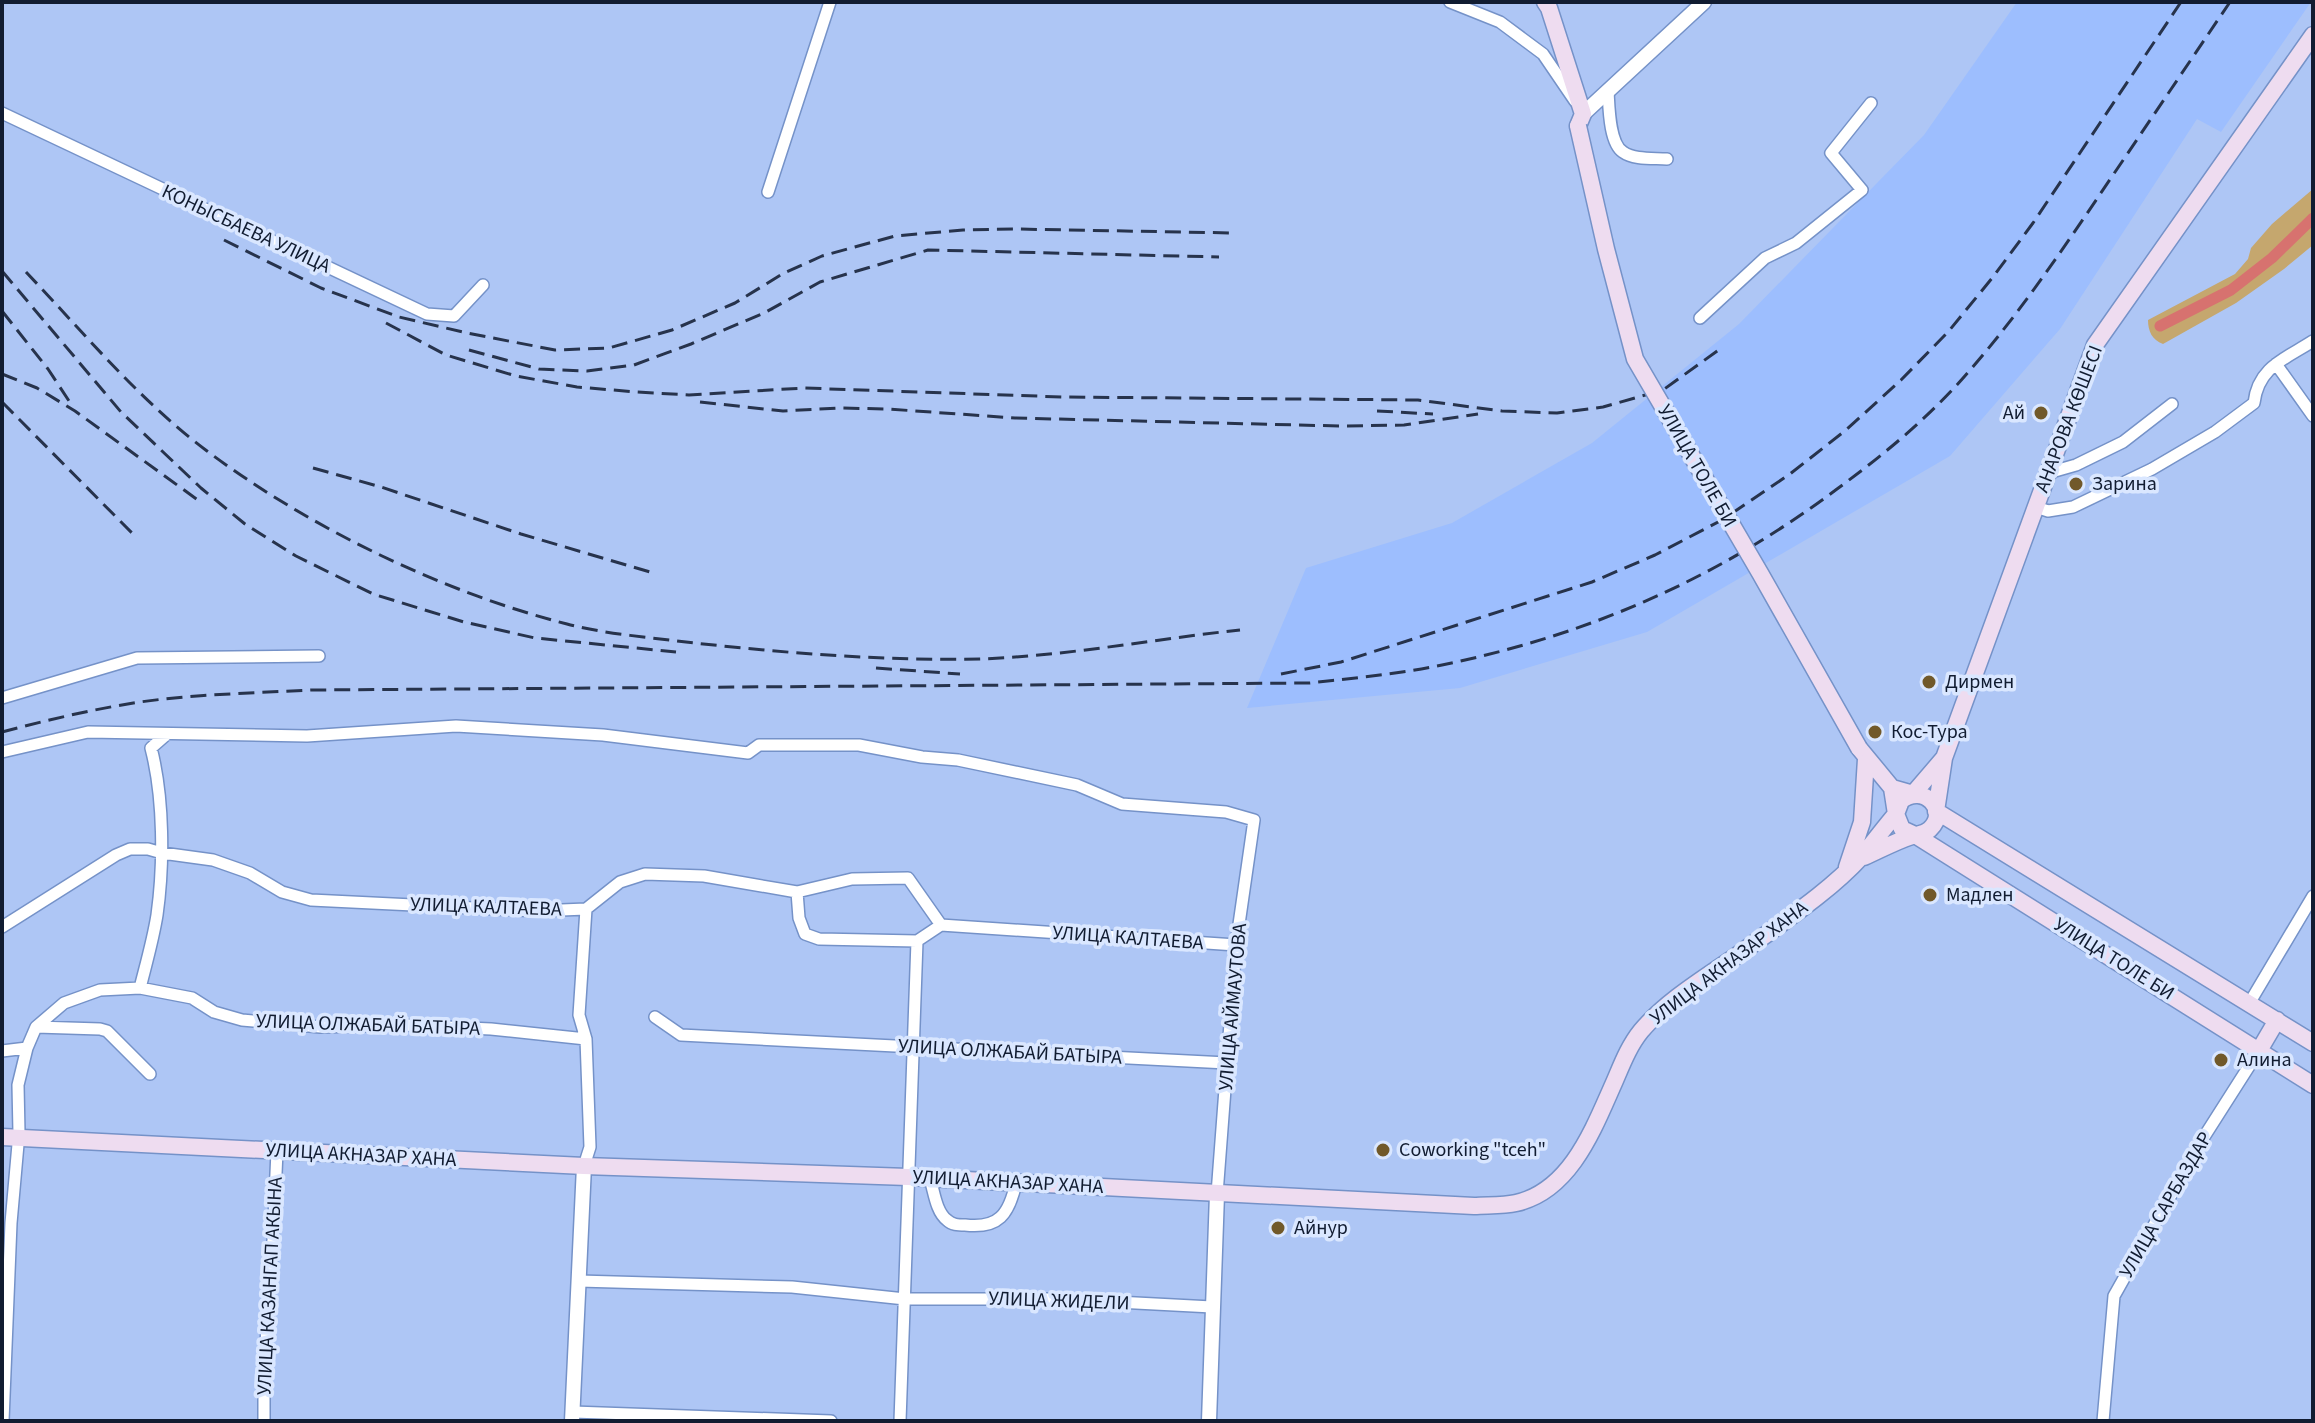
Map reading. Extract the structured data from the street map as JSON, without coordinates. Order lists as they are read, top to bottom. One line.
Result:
{"streets":{"main road":["АНАРОВА КӨШЕСІ","УЛИЦА ТОЛЕ БИ","УЛИЦА АКНАЗАР ХАНА"],"street":["КОНЫСБАЕВА УЛИЦА","УЛИЦА КАЛТАЕВА","УЛИЦА АЙМАУТОВА","УЛИЦА ОЛЖАБАЙ БАТЫРА","УЛИЦА САРБАЗДАР","УЛИЦА КАЗАНГАП АКЫНА","УЛИЦА ЖИДЕЛИ"]},"crossings":[["УЛИЦА ТОЛЕ БИ","УЛИЦА АКНАЗАР ХАНА"],["УЛИЦА ТОЛЕ БИ","УЛИЦА САРБАЗДАР"],["УЛИЦА КАЛТАЕВА","УЛИЦА АЙМАУТОВА"],["УЛИЦА АКНАЗАР ХАНА","УЛИЦА АЙМАУТОВА"],["УЛИЦА АКНАЗАР ХАНА","УЛИЦА ОЛЖАБАЙ БАТЫРА"],["УЛИЦА АКНАЗАР ХАНА","УЛИЦА КАЗАНГАП АКЫНА"],["УЛИЦА АЙМАУТОВА","УЛИЦА ОЛЖАБАЙ БАТЫРА"]],"places":["Ай","Зарина","Дирмен","Кос-Тура","Мадлен","Алина","Coworking \"tceh\"","Айнур"]}
